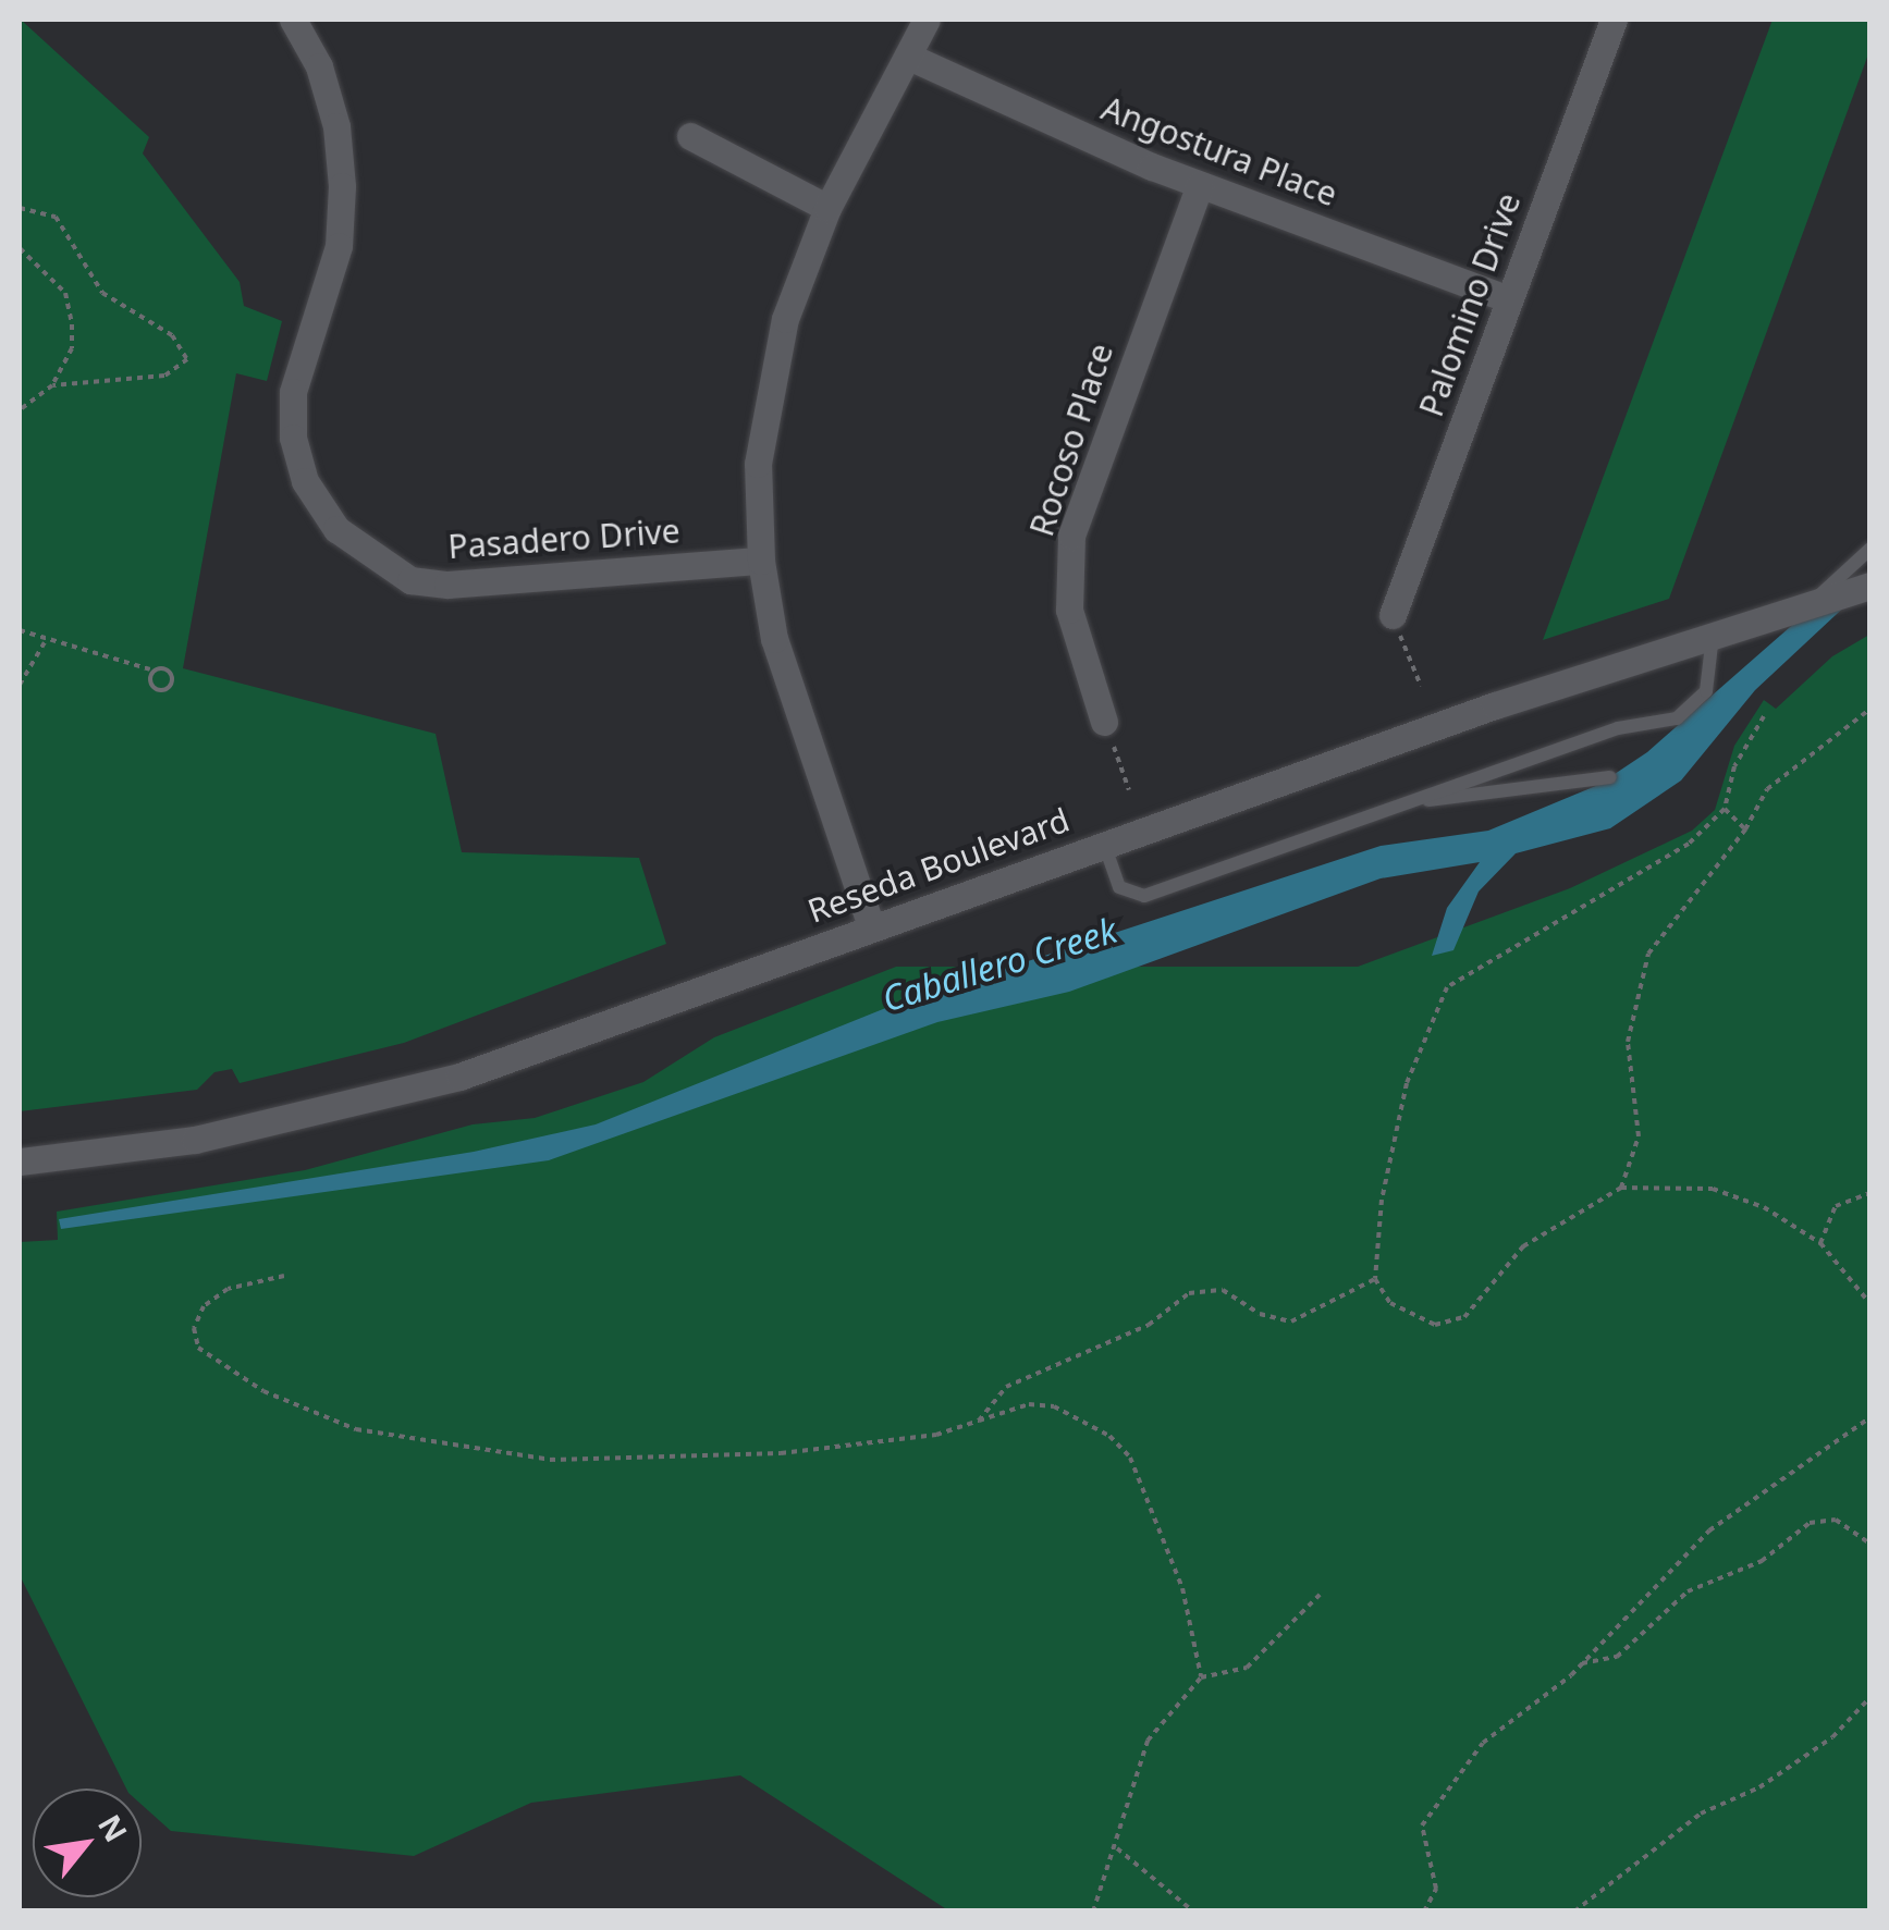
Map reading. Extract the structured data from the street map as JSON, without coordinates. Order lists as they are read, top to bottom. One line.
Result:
{"streets":{"street":["Angostura Place","Palomino Drive","Rocoso Place","Pasadero Drive","Reseda Boulevard"]},"crossings":[["Angostura Place","Palomino Drive"],["Angostura Place","Rocoso Place"]],"water":["Caballero Creek"],"north":"top right"}
